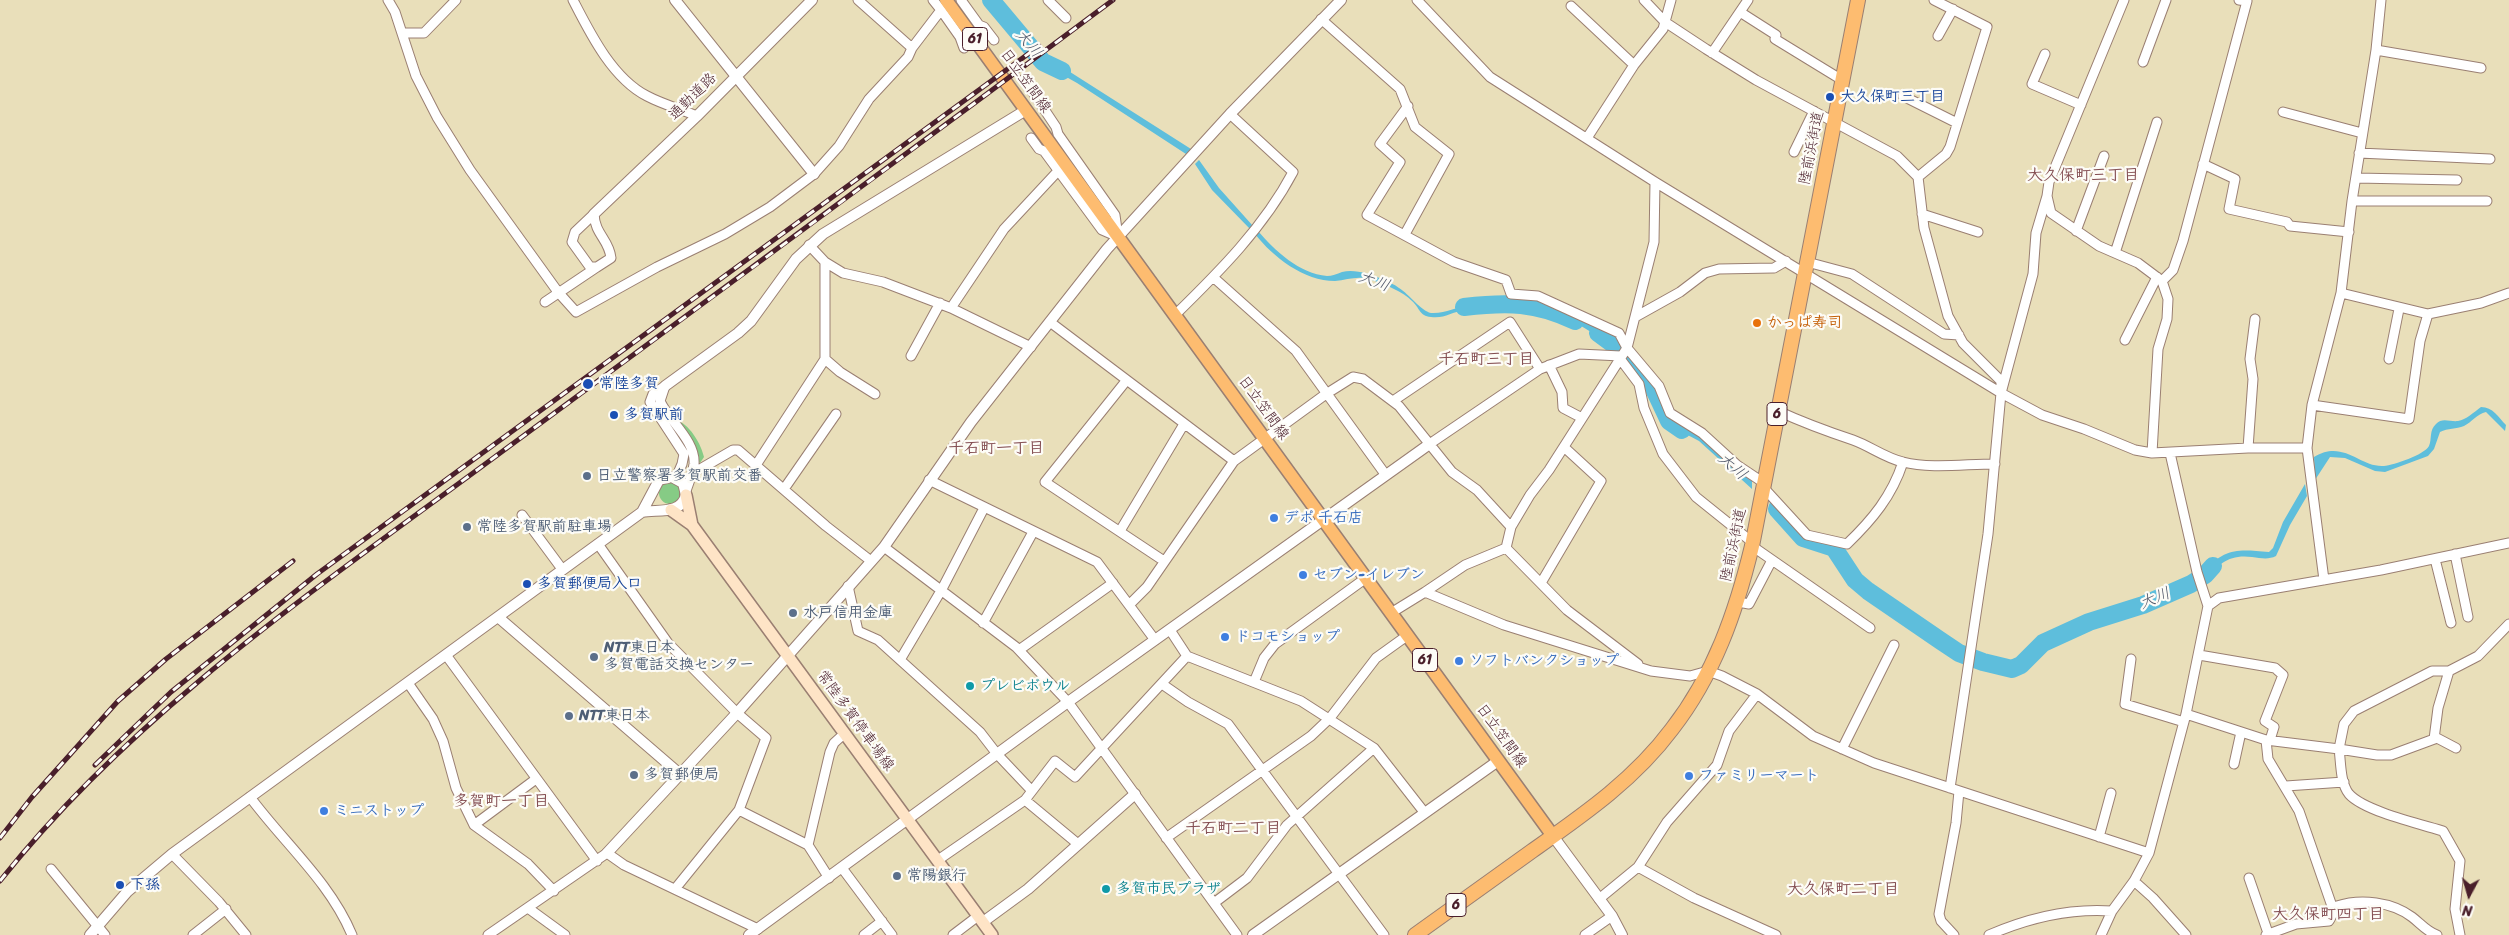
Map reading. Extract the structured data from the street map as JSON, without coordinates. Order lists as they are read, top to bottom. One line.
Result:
{"streets":{"highway":["陸前浜街道","6"],"main road":["61","日立笠間線","常陸多賀停車場線"],"street":["通勤道路"]},"crossings":[["日立笠間線","陸前浜街道"]],"districts":["大久保町三丁目","千石町三丁目","千石町一丁目","多賀町一丁目","千石町二丁目","大久保町二丁目","大久保町四丁目"],"water":["大川"],"places":["大久保町三丁目","かっぱ寿司","常陸多賀","多賀駅前","日立警察署多賀駅前交番","デポ 千石店","常陸多賀駅前駐車場","セブン-イレブン","多賀郵便局入口","水戸信用金庫","ドコモショップ","NTT東日本 多賀電話交換センター","ソフトバンクショップ","プレビボウル","NTT東日本","多賀郵便局","ファミリーマート","ミニストップ","常陽銀行","下孫","多賀市民プラザ"],"north":"bottom"}
